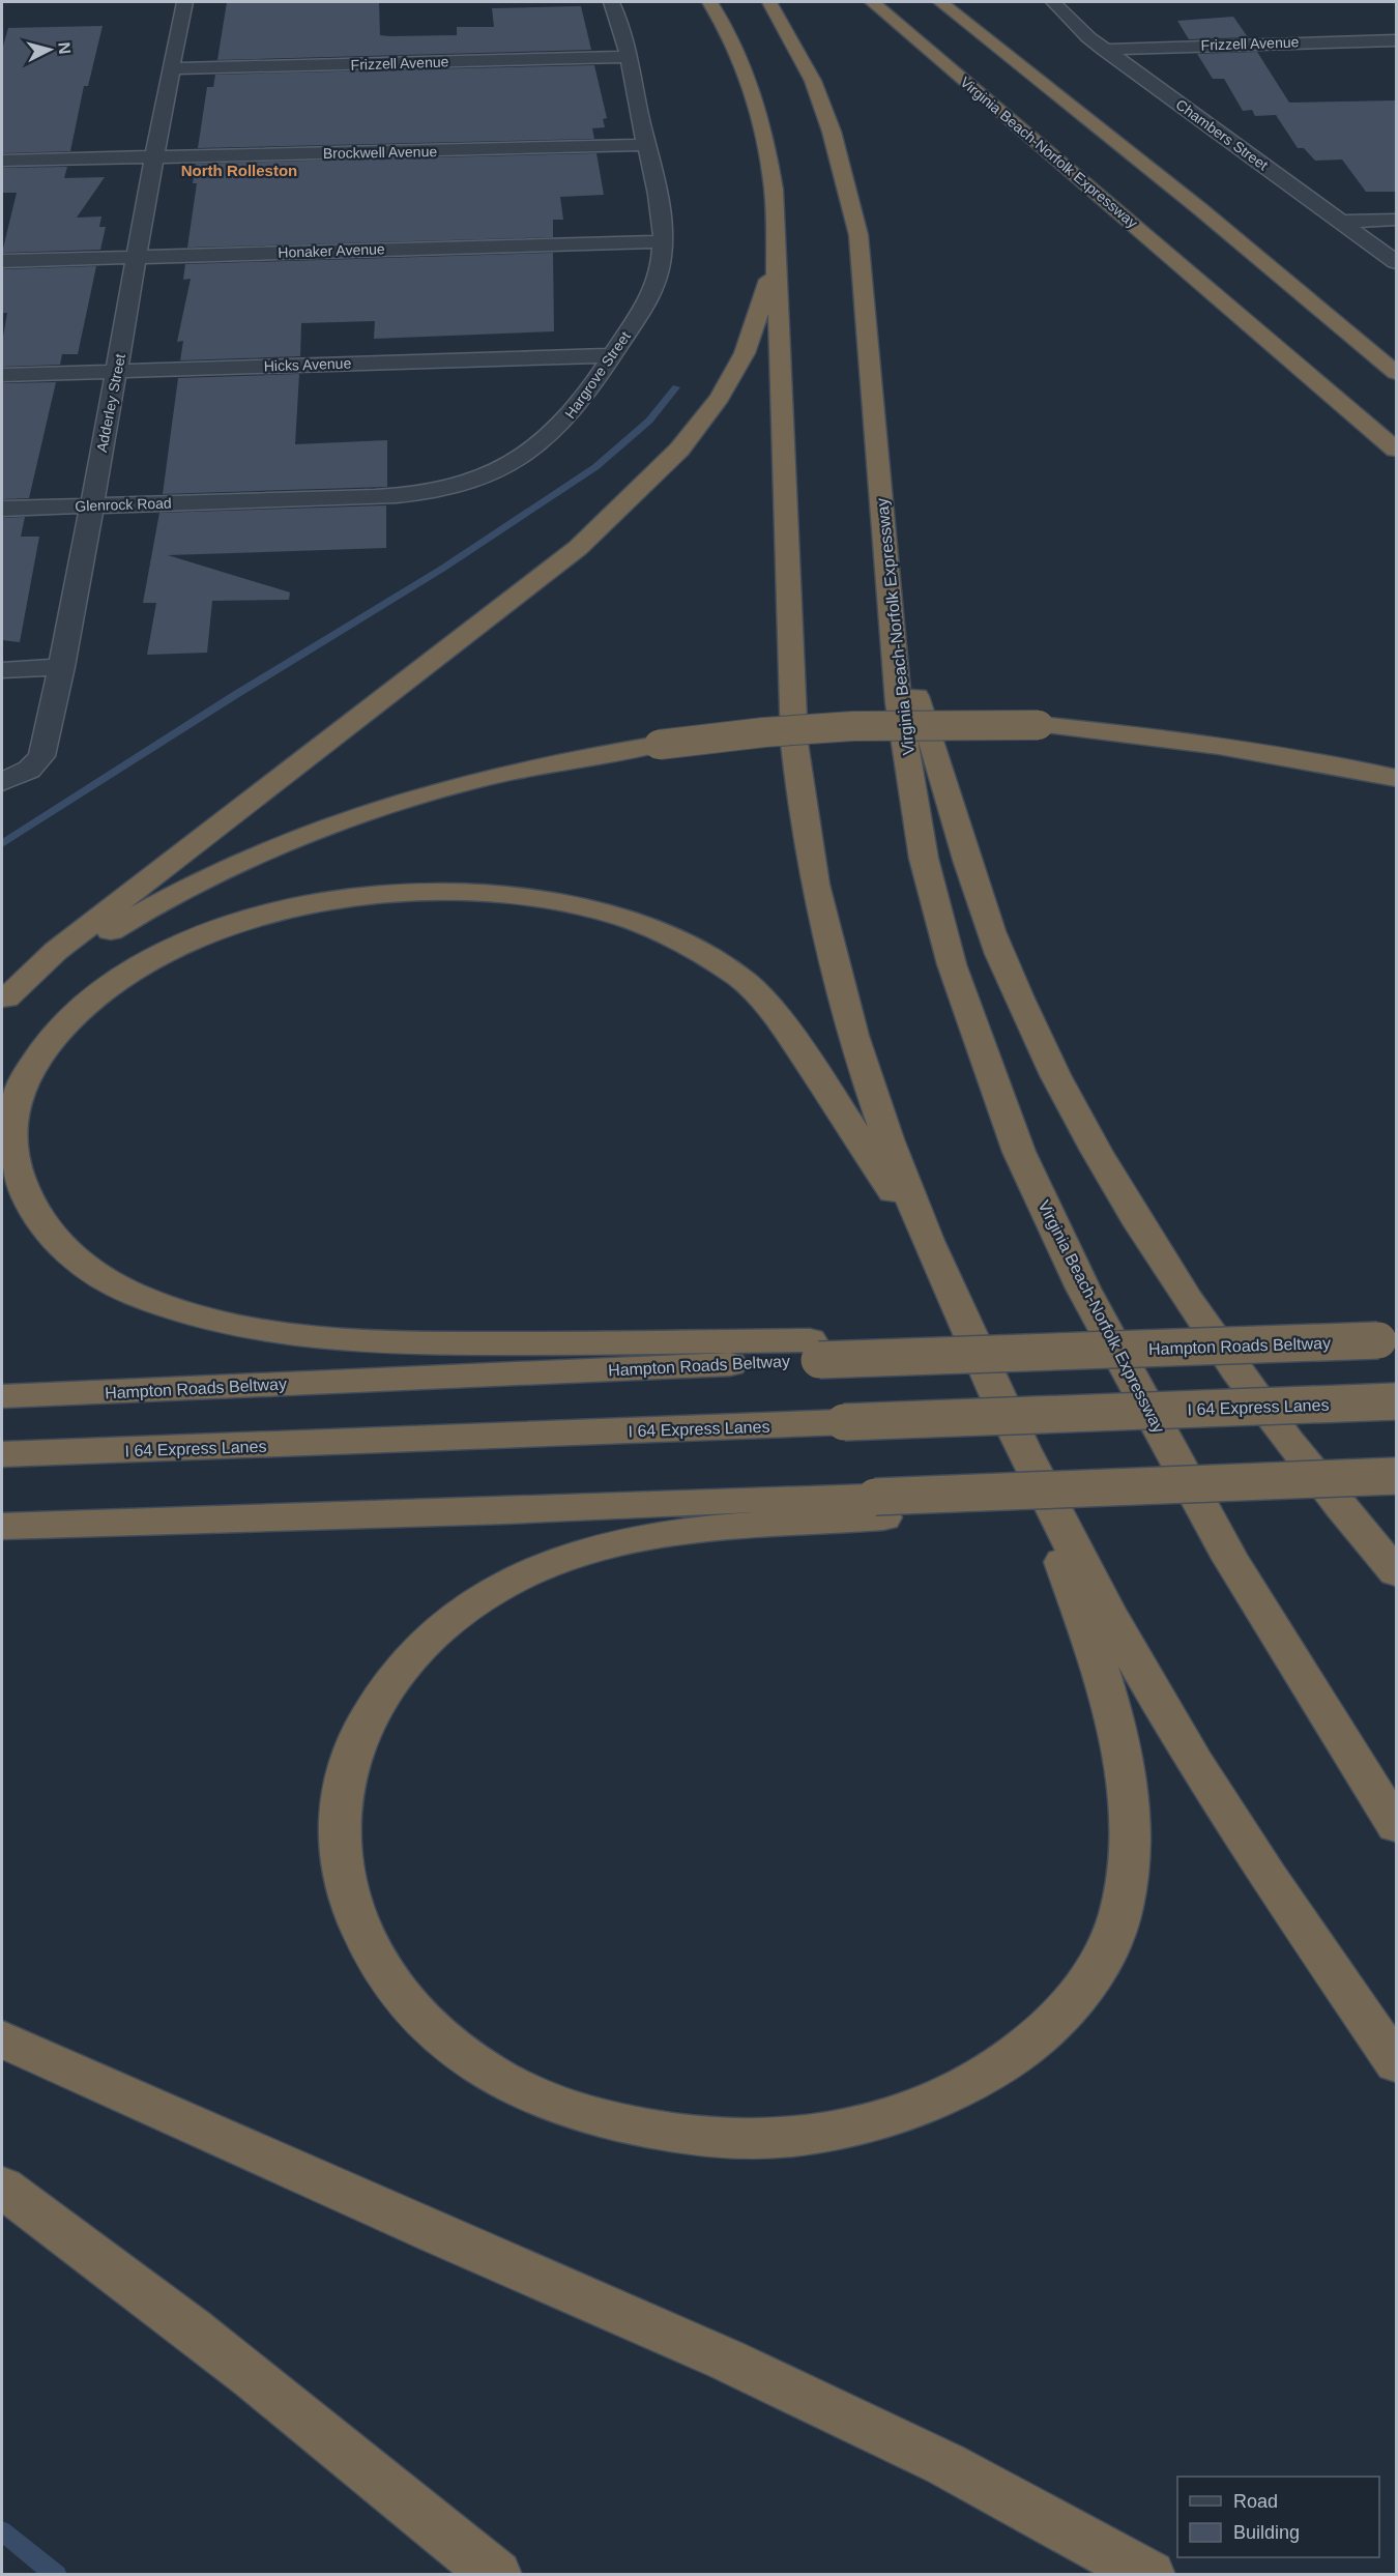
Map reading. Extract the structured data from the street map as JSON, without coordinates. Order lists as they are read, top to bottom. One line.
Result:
{"streets":{"highway":["Virginia Beach-Norfolk Expressway","Hampton Roads Beltway","I 64 Express Lanes"],"street":["Frizzell Avenue","Chambers Street","Brockwell Avenue","Honaker Avenue","Hicks Avenue","Hargrove Street","Adderley Street","Glenrock Road"]},"crossings":[["Frizzell Avenue","Chambers Street"],["Frizzell Avenue","Hargrove Street"],["Frizzell Avenue","Adderley Street"],["Brockwell Avenue","Hargrove Street"],["Brockwell Avenue","Adderley Street"],["Honaker Avenue","Hargrove Street"],["Honaker Avenue","Adderley Street"],["Hicks Avenue","Hargrove Street"],["Hicks Avenue","Adderley Street"],["Hargrove Street","Glenrock Road"],["Adderley Street","Glenrock Road"]],"districts":["North Rolleston"],"legend":["Road","Building"],"north":"right"}
